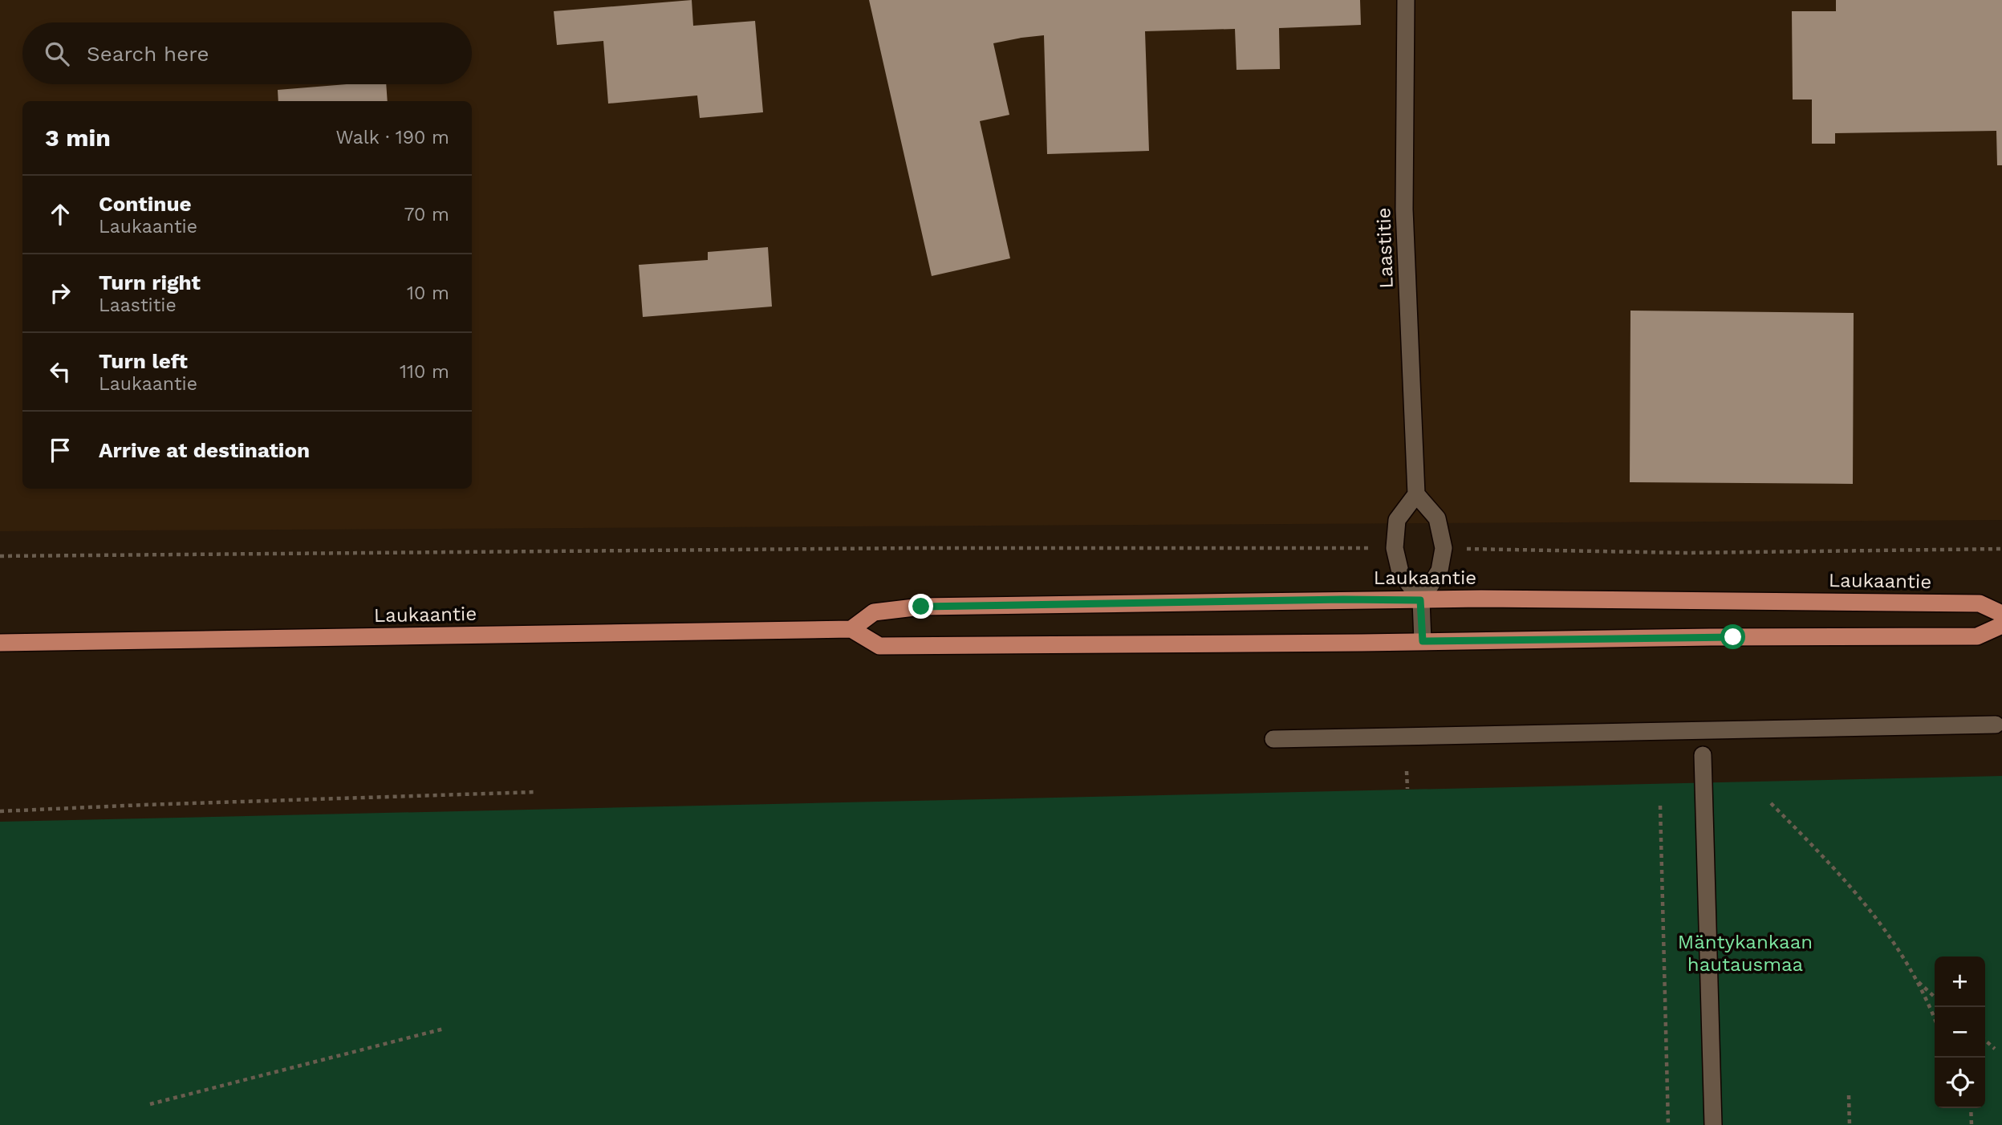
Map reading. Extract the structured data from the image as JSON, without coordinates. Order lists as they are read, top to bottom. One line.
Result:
{"streets":{"main road":["Laukaantie"],"street":["Laastitie"]},"parks":["Mäntykankaan hautausmaa"],"page":{"search":"Search here","heading":["3 min","Walk · 190 m"],"list":[["Continue","Laukaantie","70 m"],["Turn right","Laastitie","10 m"],["Turn left","Laukaantie","110 m"],"Arrive at destination"],"map_buttons":["+","−"]}}
